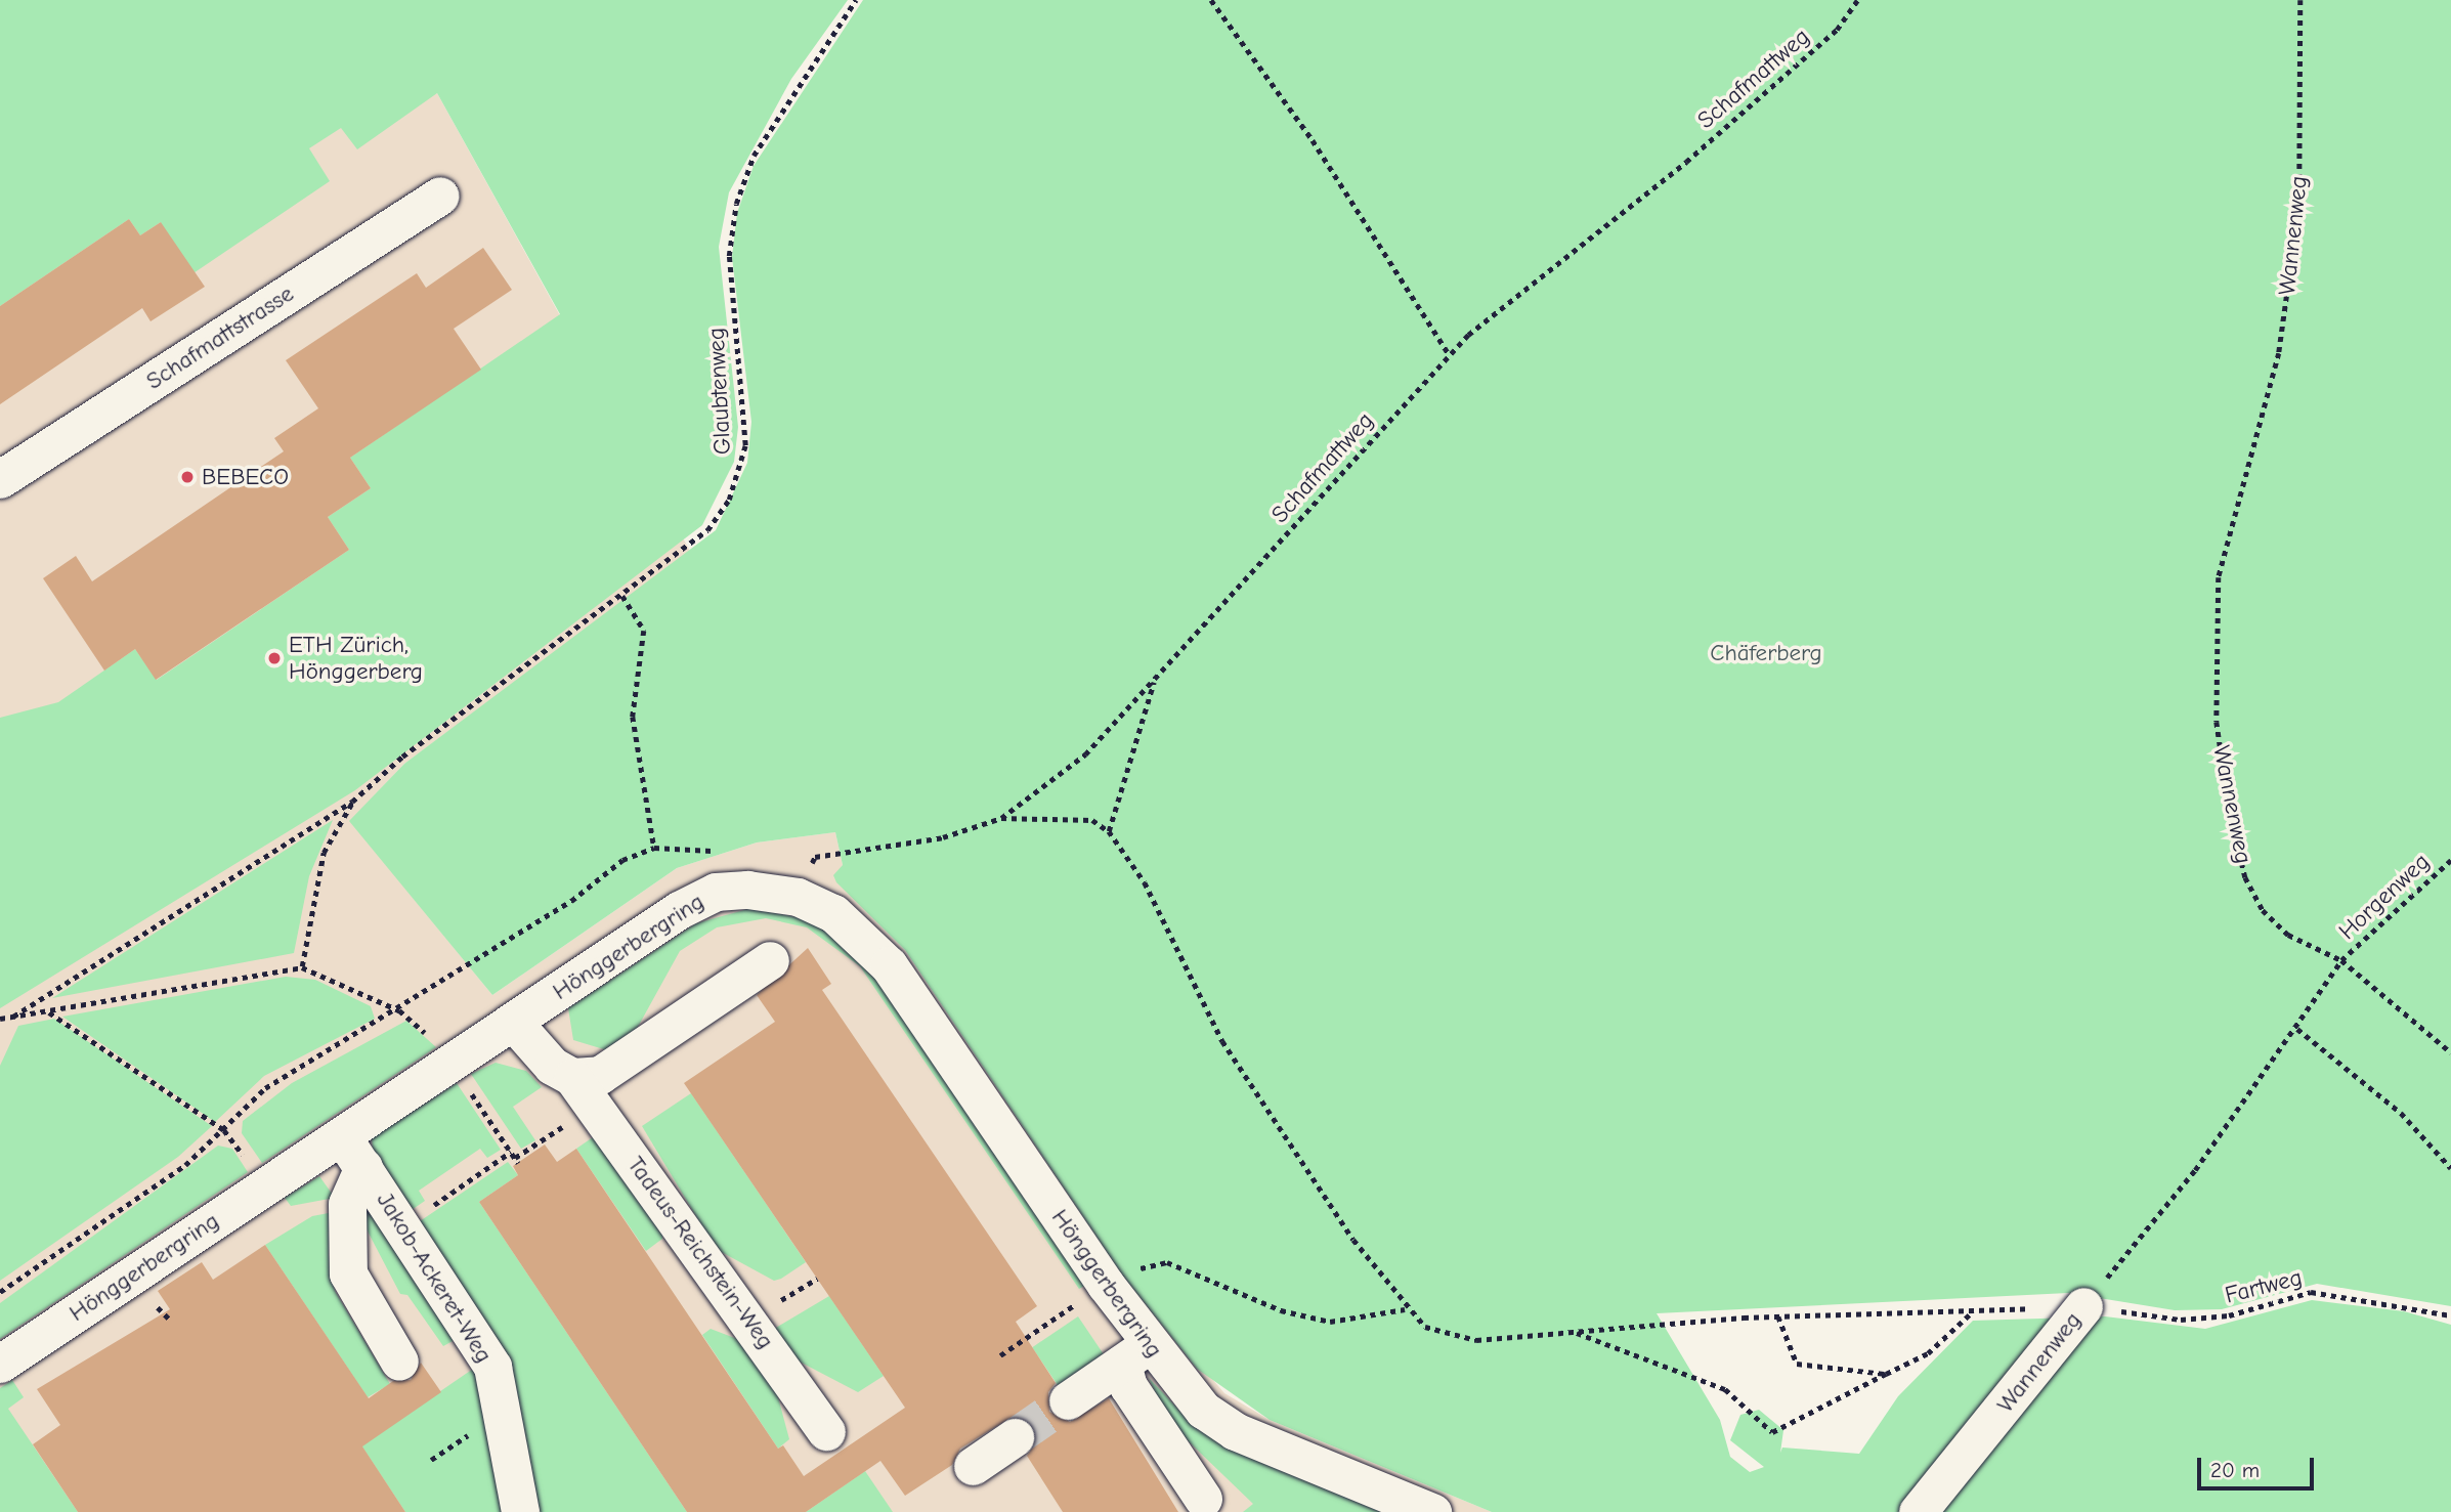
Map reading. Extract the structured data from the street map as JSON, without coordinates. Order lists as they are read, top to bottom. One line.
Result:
{"streets":{"street":["Wannenweg","Schafmattstrasse","Hönggerbergring","Tadeus-Reichstein-Weg","Jakob-Ackeret-Weg"],"path":["Schafmattweg","Glaubtenweg","Horgenweg","Fartweg"]},"crossings":[["Schafmattweg","Hönggerbergring"],["Wannenweg","Horgenweg"],["Wannenweg","Fartweg"],["Hönggerbergring","Tadeus-Reichstein-Weg"],["Hönggerbergring","Jakob-Ackeret-Weg"]],"parks":["Chäferberg"],"places":["BEBECO","ETH Zürich, Hönggerberg"],"scale_bar":"20 m"}
